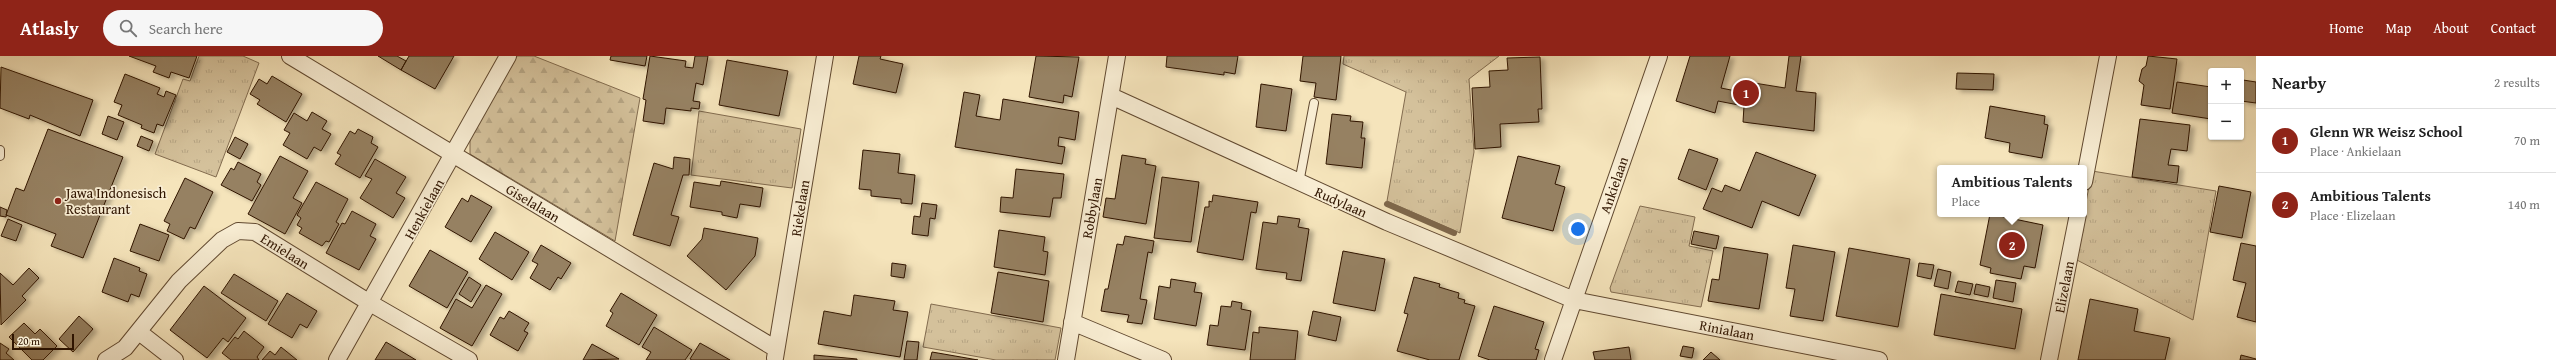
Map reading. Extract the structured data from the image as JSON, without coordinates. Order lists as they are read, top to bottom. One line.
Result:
{"streets":{"street":["Ankielaan","Rudylaan","Giselalaan","Riekelaan","Robbylaan","Henkielaan","Emielaan","Elizelaan","Rinialaan"]},"crossings":[["Ankielaan","Rudylaan"],["Ankielaan","Rinialaan"],["Rudylaan","Robbylaan"],["Rudylaan","Rinialaan"],["Giselalaan","Riekelaan"],["Giselalaan","Henkielaan"],["Henkielaan","Emielaan"]],"places":["Jawa Indonesisch Restaurant"],"scale_bar":"20 m","page":{"header":"Atlasly","search":"Search here","nav":["Home","Map","About","Contact"],"heading":["Nearby","2 results"],"map_buttons":["+","−"],"pins":["1","2"],"list":[{"mark":"1","name":"Glenn WR Weisz School","note":"Place · Ankielaan","value":"70 m"},{"mark":"2","name":"Ambitious Talents","note":"Place · Elizelaan","value":"140 m"}],"popup":["Ambitious Talents","Place"],"scale":"20 m"}}
